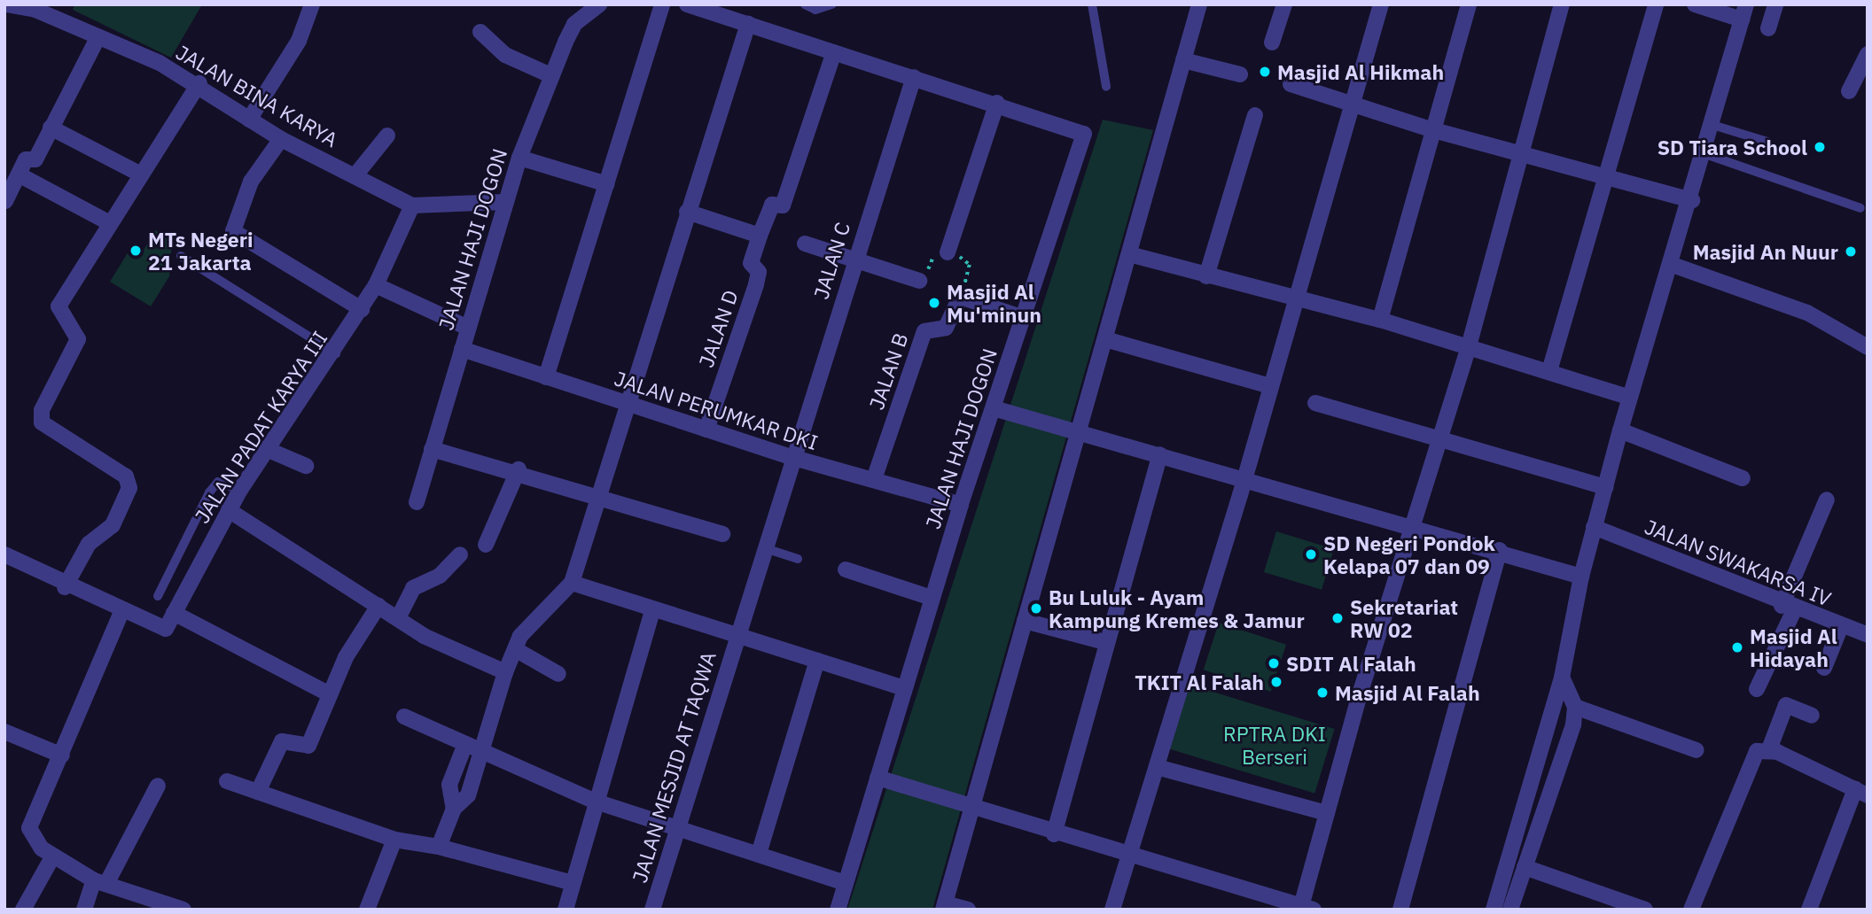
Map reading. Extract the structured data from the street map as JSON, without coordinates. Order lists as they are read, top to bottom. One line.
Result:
{"streets":{"street":["JALAN BINA KARYA","JALAN HAJI DOGON","JALAN C","JALAN D","JALAN B","JALAN PERUMKAR DKI","JALAN PADAT KARYA III","JALAN SWAKARSA IV","JALAN MESJID AT TAQWA"]},"crossings":[["JALAN BINA KARYA","JALAN PADAT KARYA III"],["JALAN HAJI DOGON","JALAN C"],["JALAN HAJI DOGON","JALAN B"],["JALAN HAJI DOGON","JALAN PERUMKAR DKI"],["JALAN C","JALAN PERUMKAR DKI"],["JALAN C","JALAN MESJID AT TAQWA"],["JALAN D","JALAN PERUMKAR DKI"],["JALAN B","JALAN PERUMKAR DKI"]],"parks":["RPTRA DKI Berseri"],"places":["Masjid Al Hikmah","SD Tiara School","MTs Negeri 21 Jakarta","Masjid An Nuur","Masjid Al Mu'minun","SD Negeri Pondok Kelapa 07 dan 09","Bu Luluk - Ayam Kampung Kremes & Jamur","Sekretariat RW 02","Masjid Al Hidayah","SDIT Al Falah","TKIT Al Falah","Masjid Al Falah"]}
